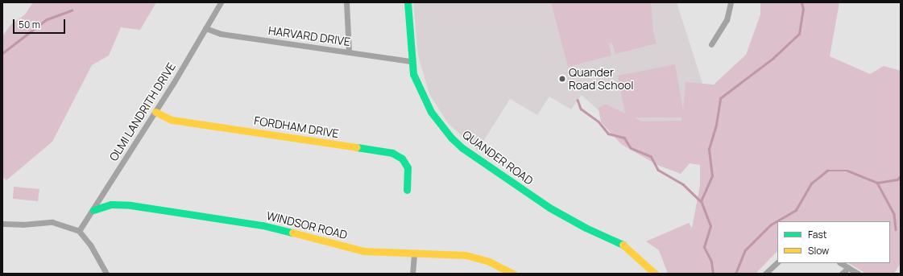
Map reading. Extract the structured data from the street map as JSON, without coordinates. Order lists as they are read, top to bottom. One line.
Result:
{"streets":{"street":["HARVARD DRIVE","OLMI LANDRITH DRIVE","FORDHAM DRIVE","QUANDER ROAD","WINDSOR ROAD"]},"crossings":[["HARVARD DRIVE","OLMI LANDRITH DRIVE"],["HARVARD DRIVE","QUANDER ROAD"],["OLMI LANDRITH DRIVE","FORDHAM DRIVE"],["OLMI LANDRITH DRIVE","WINDSOR ROAD"]],"places":["Quander Road School"],"legend":["Fast","Slow"],"scale_bar":"50 m"}
